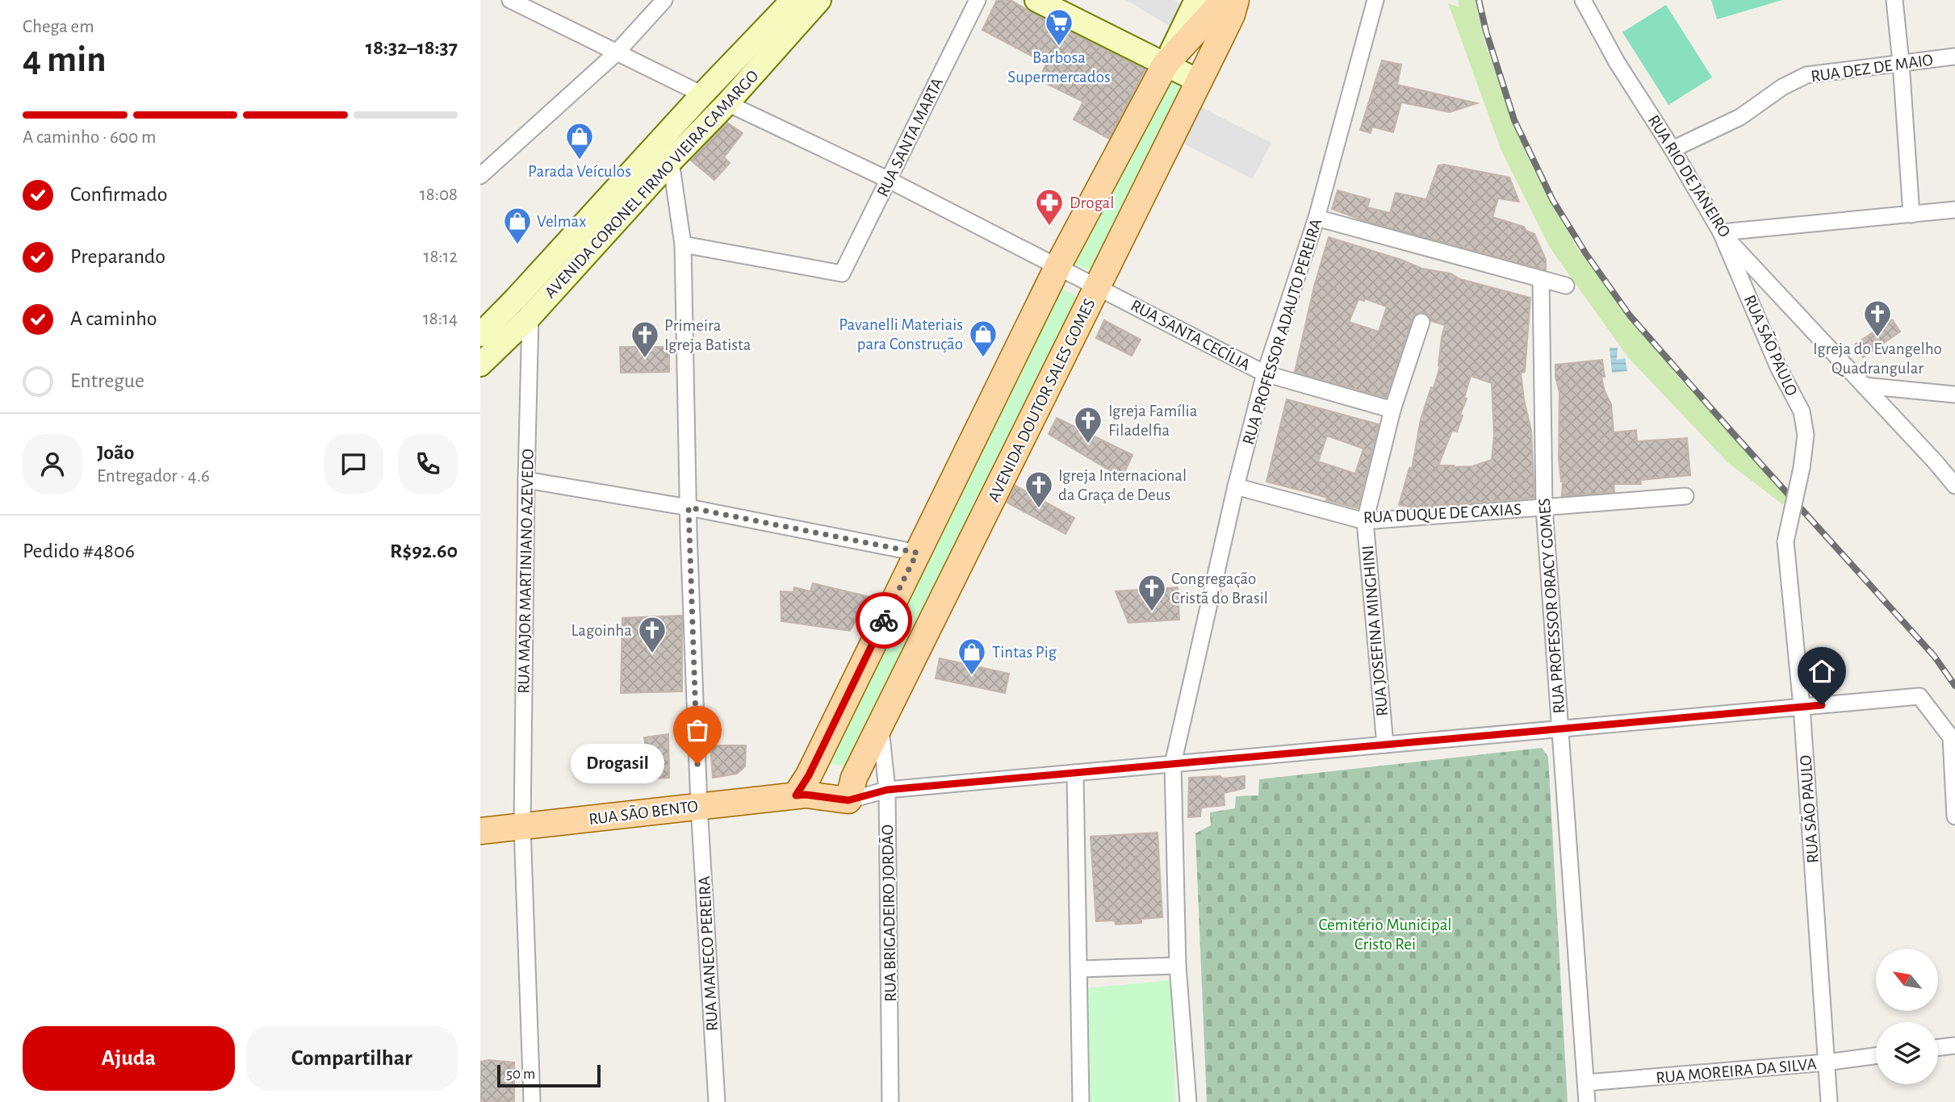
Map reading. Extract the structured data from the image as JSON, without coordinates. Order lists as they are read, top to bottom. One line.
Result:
{"streets":{"main road":["AVENIDA CORONEL FIRMO VIEIRA CAMARGO","AVENIDA DOUTOR SALES GOMES","RUA SÃO BENTO"],"street":["RUA DEZ DE MAIO","RUA SANTA MARTA","RUA RIO DE JANEIRO","RUA PROFESSOR ADAUTO PEREIRA","RUA SANTA CECÍLIA","RUA SÃO PAULO","RUA DUQUE DE CAXIAS","RUA MAJOR MARTINIANO AZEVEDO","RUA PROFESSOR ORACY GOMES","RUA JOSEFINA MINGHINI","RUA BRIGADEIRO JORDÃO","RUA MANECO PEREIRA","RUA MOREIRA DA SILVA"]},"crossings":[["RUA DEZ DE MAIO","RUA RIO DE JANEIRO"],["RUA SANTA MARTA","RUA SANTA CECÍLIA"],["RUA SANTA MARTA","RUA MANECO PEREIRA"],["RUA RIO DE JANEIRO","RUA SÃO PAULO"],["AVENIDA CORONEL FIRMO VIEIRA CAMARGO","RUA MAJOR MARTINIANO AZEVEDO"],["AVENIDA CORONEL FIRMO VIEIRA CAMARGO","RUA MANECO PEREIRA"],["RUA PROFESSOR ADAUTO PEREIRA","RUA SANTA CECÍLIA"],["RUA PROFESSOR ADAUTO PEREIRA","RUA DUQUE DE CAXIAS"],["RUA PROFESSOR ADAUTO PEREIRA","RUA SÃO BENTO"],["RUA SANTA CECÍLIA","AVENIDA DOUTOR SALES GOMES"],["RUA SANTA CECÍLIA","RUA JOSEFINA MINGHINI"],["RUA SÃO PAULO","RUA SÃO BENTO"],["RUA SÃO PAULO","RUA MOREIRA DA SILVA"],["AVENIDA DOUTOR SALES GOMES","RUA SÃO BENTO"],["AVENIDA DOUTOR SALES GOMES","RUA BRIGADEIRO JORDÃO"],["RUA DUQUE DE CAXIAS","RUA PROFESSOR ORACY GOMES"],["RUA DUQUE DE CAXIAS","RUA JOSEFINA MINGHINI"],["RUA MAJOR MARTINIANO AZEVEDO","RUA SÃO BENTO"],["RUA PROFESSOR ORACY GOMES","RUA SÃO BENTO"],["RUA PROFESSOR ORACY GOMES","RUA MOREIRA DA SILVA"],["RUA JOSEFINA MINGHINI","RUA SÃO BENTO"],["RUA SÃO BENTO","RUA BRIGADEIRO JORDÃO"],["RUA SÃO BENTO","RUA MANECO PEREIRA"]],"parks":["Cemitério Municipal Cristo Rei"],"places":{"supermarket":["Barbosa Supermercados"],"shop":["Parada Veículos","Velmax","Pavanelli Materiais para Construção","Tintas Pig"],"pharmacy":["Drogal"],"church":["Igreja do Evangelho Quadrangular","Primeira Igreja Batista","Igreja Família Filadelfia","Igreja Internacional da Graça de Deus","Congregação Cristã do Brasil","Lagoinha"],"other":["Drogasil"]},"scale_bar":"50 m","north":"top left","page":{"heading":["4 min","Chega em","18:32–18:37"],"panel":["João","Entregador · 4.6","Pedido #4806","R$92.60"],"bar":"A caminho · 600 m","list":[["Confirmado","18:08"],["Preparando","18:12"],["A caminho","18:14"],"Entregue"],"bubble":"Drogasil","buttons":["Ajuda","Compartilhar"],"scale":"50 m"}}
